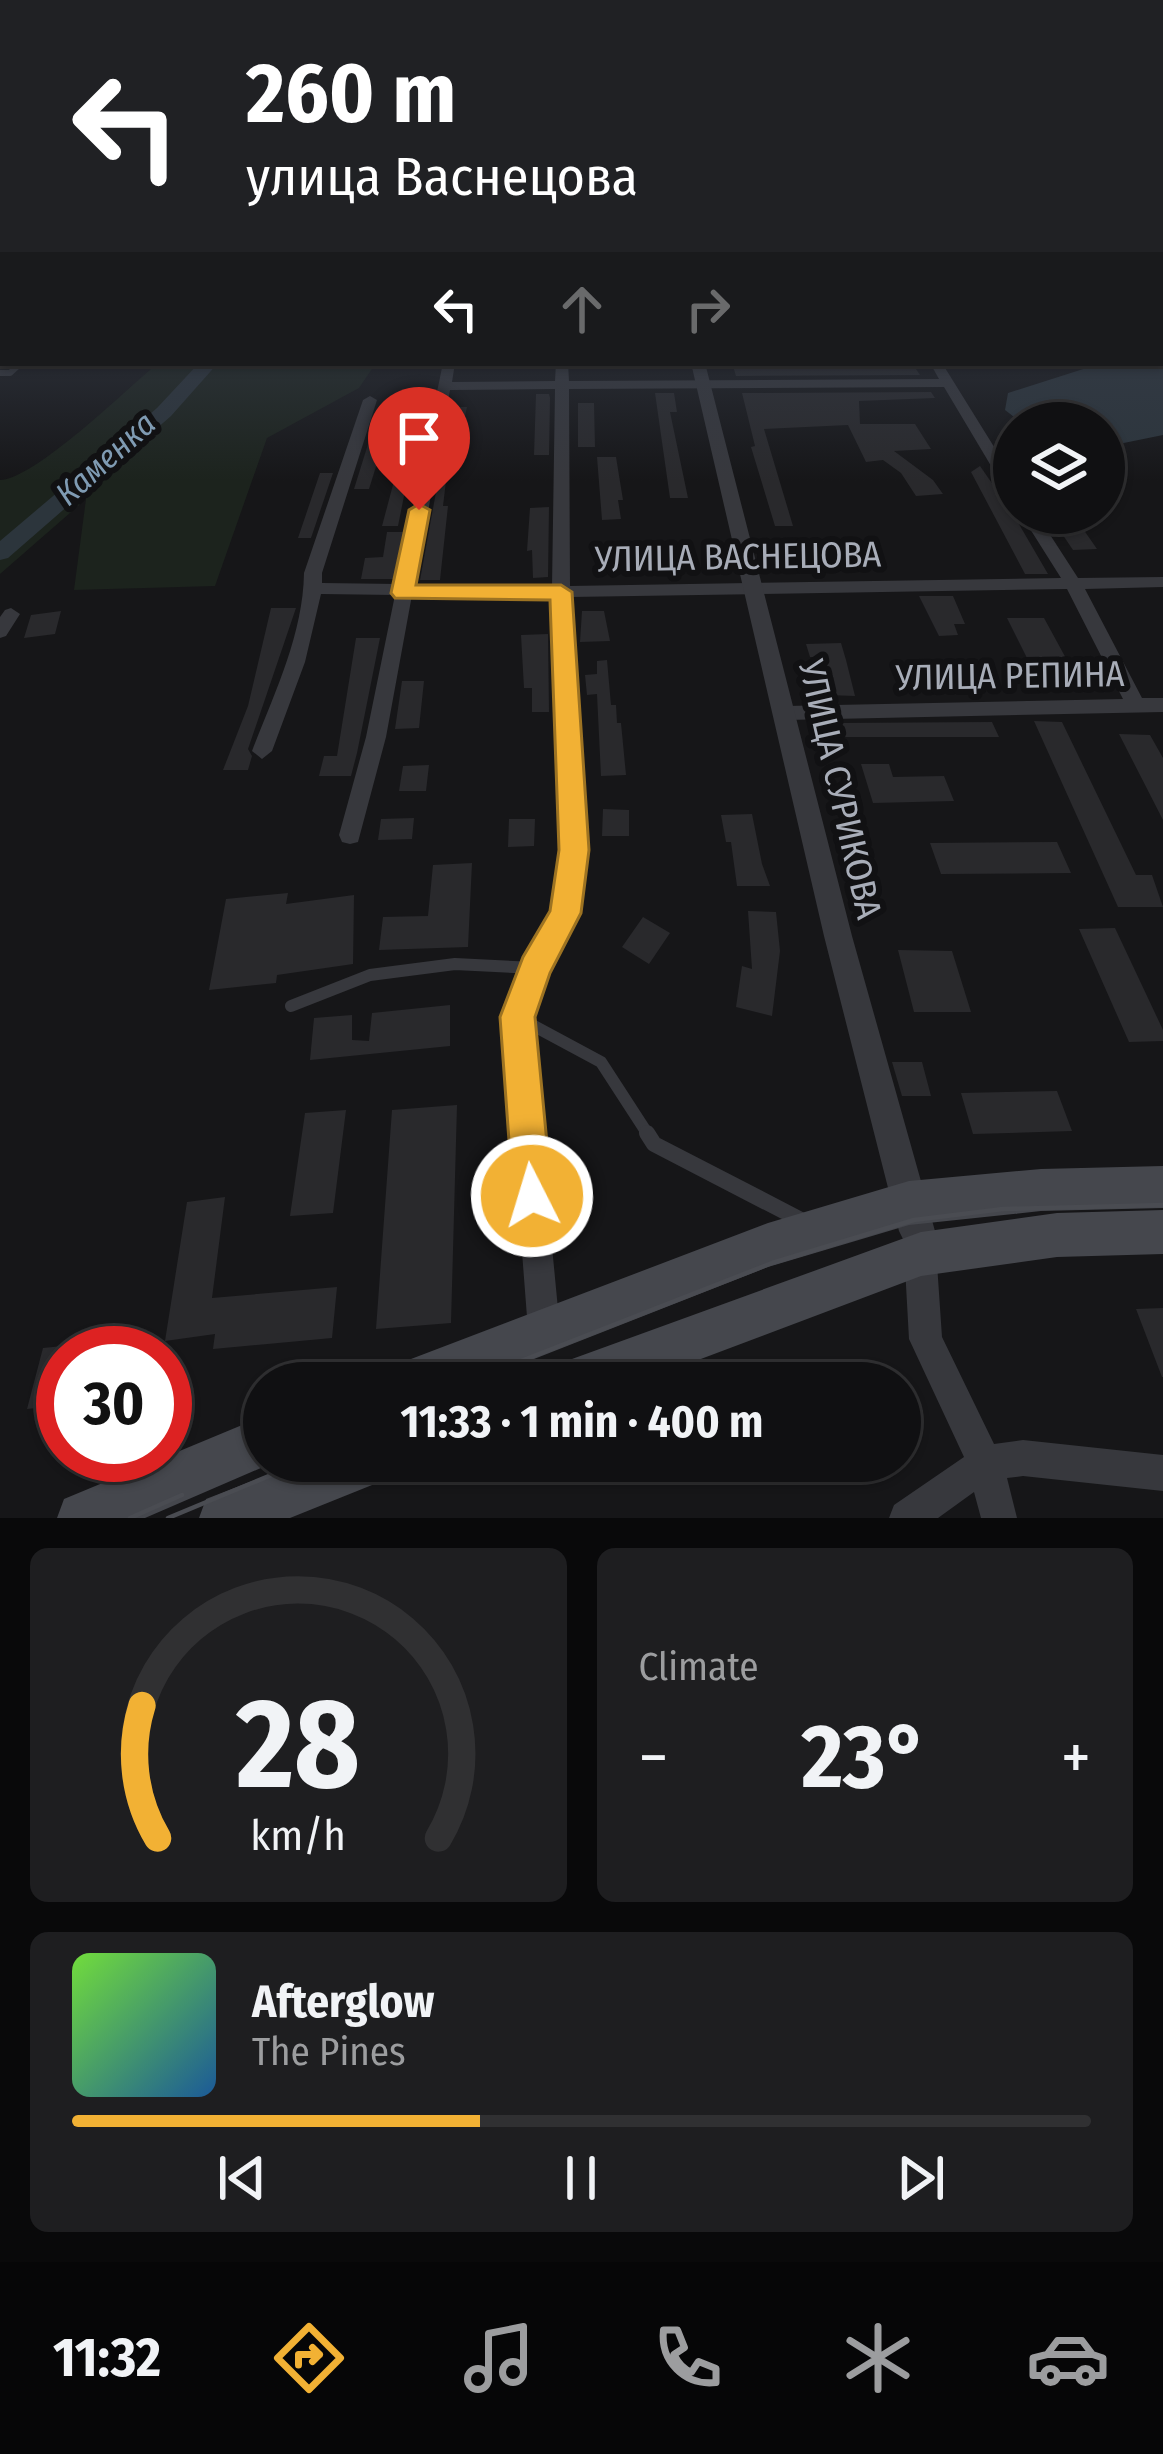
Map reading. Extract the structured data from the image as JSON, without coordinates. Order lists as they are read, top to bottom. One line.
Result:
{"streets":{"street":["УЛИЦА ВАСНЕЦОВА","УЛИЦА РЕПИНА","УЛИЦА СУРИКОВА"]},"crossings":[["УЛИЦА ВАСНЕЦОВА","УЛИЦА СУРИКОВА"],["УЛИЦА РЕПИНА","УЛИЦА СУРИКОВА"]],"water":["Каменка"],"page":{"turn":["260 m","улица Васнецова"],"limit":"30","trip":"11:33 · 1 min · 400 m","tile":"Climate","heat":["−","23°","+"],"song":["Afterglow","The Pines"],"tabs":"11:32","gauge":["28","km/h"]}}
